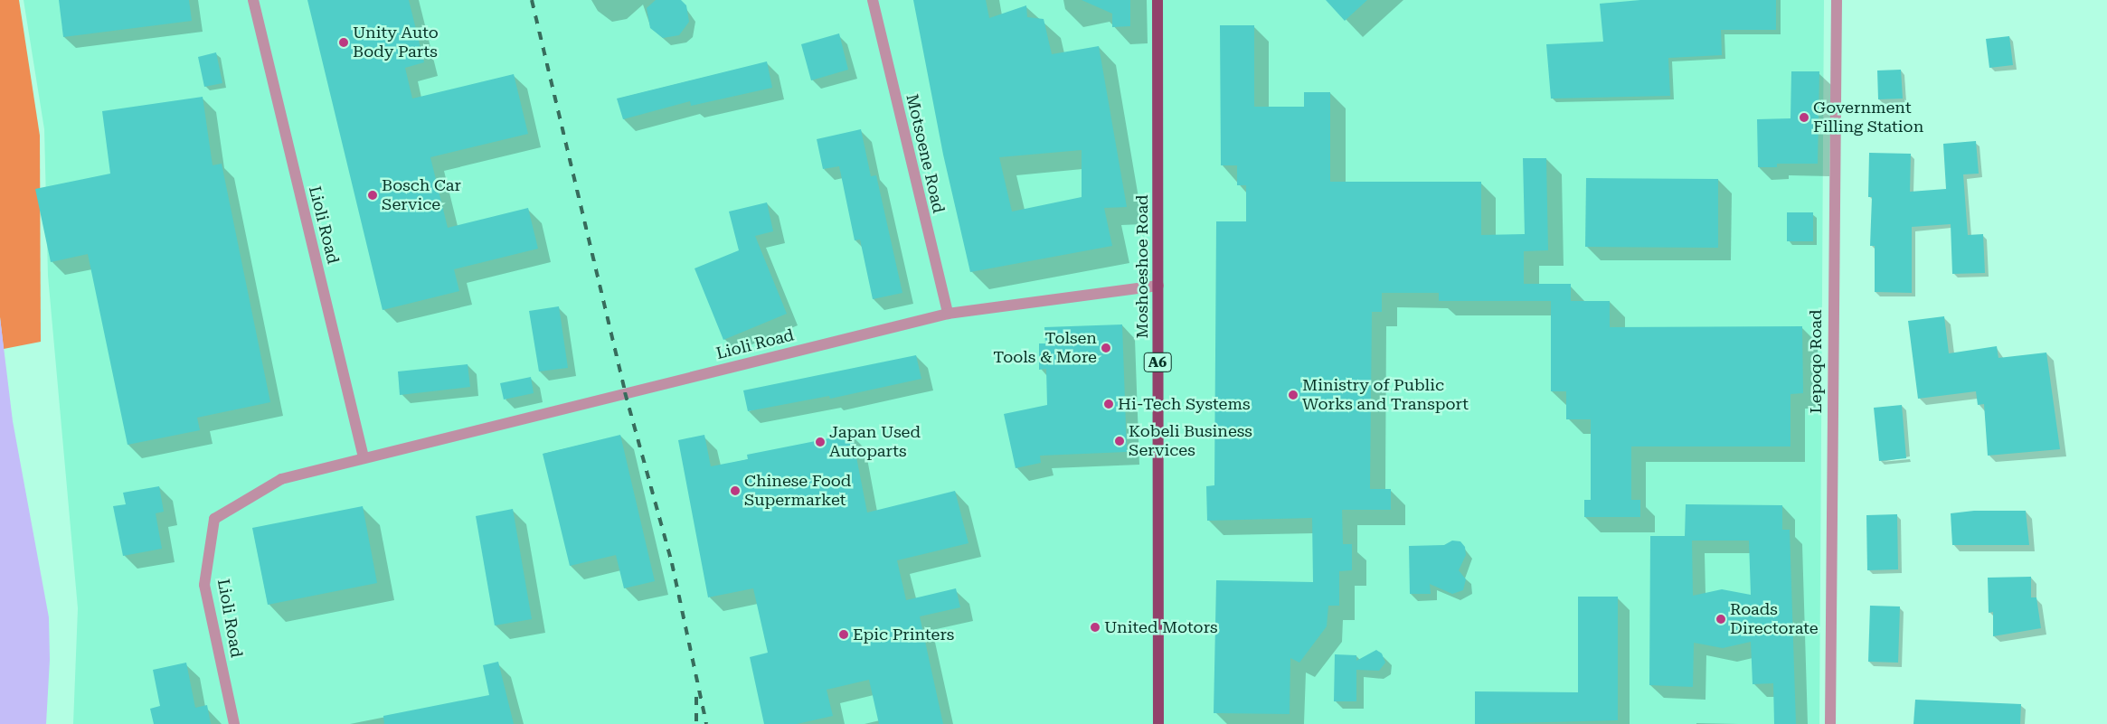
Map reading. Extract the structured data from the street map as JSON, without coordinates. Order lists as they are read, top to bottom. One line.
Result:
{"streets":{"main road":["Moshoeshoe Road","A6"],"street":["Motsoene Road","Lioli Road","Lepoqo Road"]},"crossings":[["Motsoene Road","Lioli Road"],["Lioli Road","Moshoeshoe Road"]],"places":["Unity Auto Body Parts","Government Filling Station","Bosch Car Service","Tolsen Tools & More","Ministry of Public Works and Transport","Hi-Tech Systems","Kobeli Business Services","Japan Used Autoparts","Chinese Food Supermarket","Roads Directorate","United Motors","Epic Printers"]}
